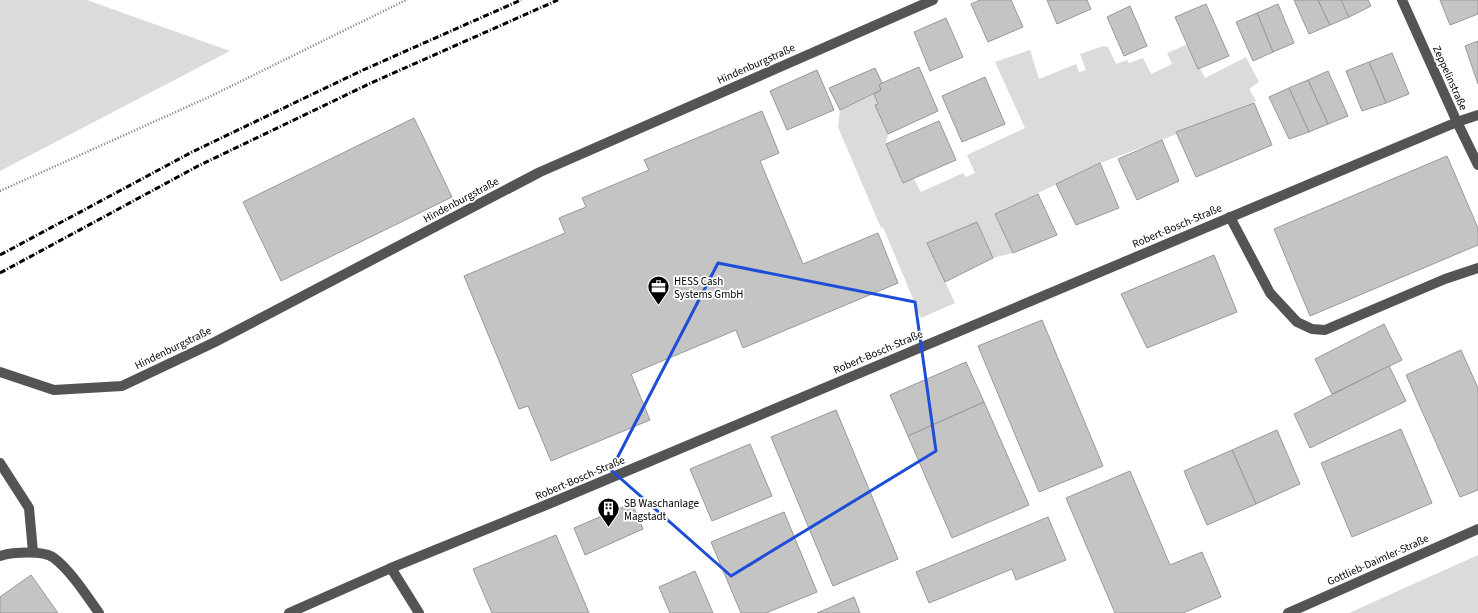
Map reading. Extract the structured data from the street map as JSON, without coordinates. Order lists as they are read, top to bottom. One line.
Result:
{"streets":{"street":["Hindenburgstraße","Zeppelinstraße","Robert-Bosch-Straße","Gottlieb-Daimler-Straße"]},"crossings":[["Zeppelinstraße","Robert-Bosch-Straße"]],"places":{"office":["HESS Cash Systems GmbH"],"building":["SB Waschanlage Magstadt"]}}
